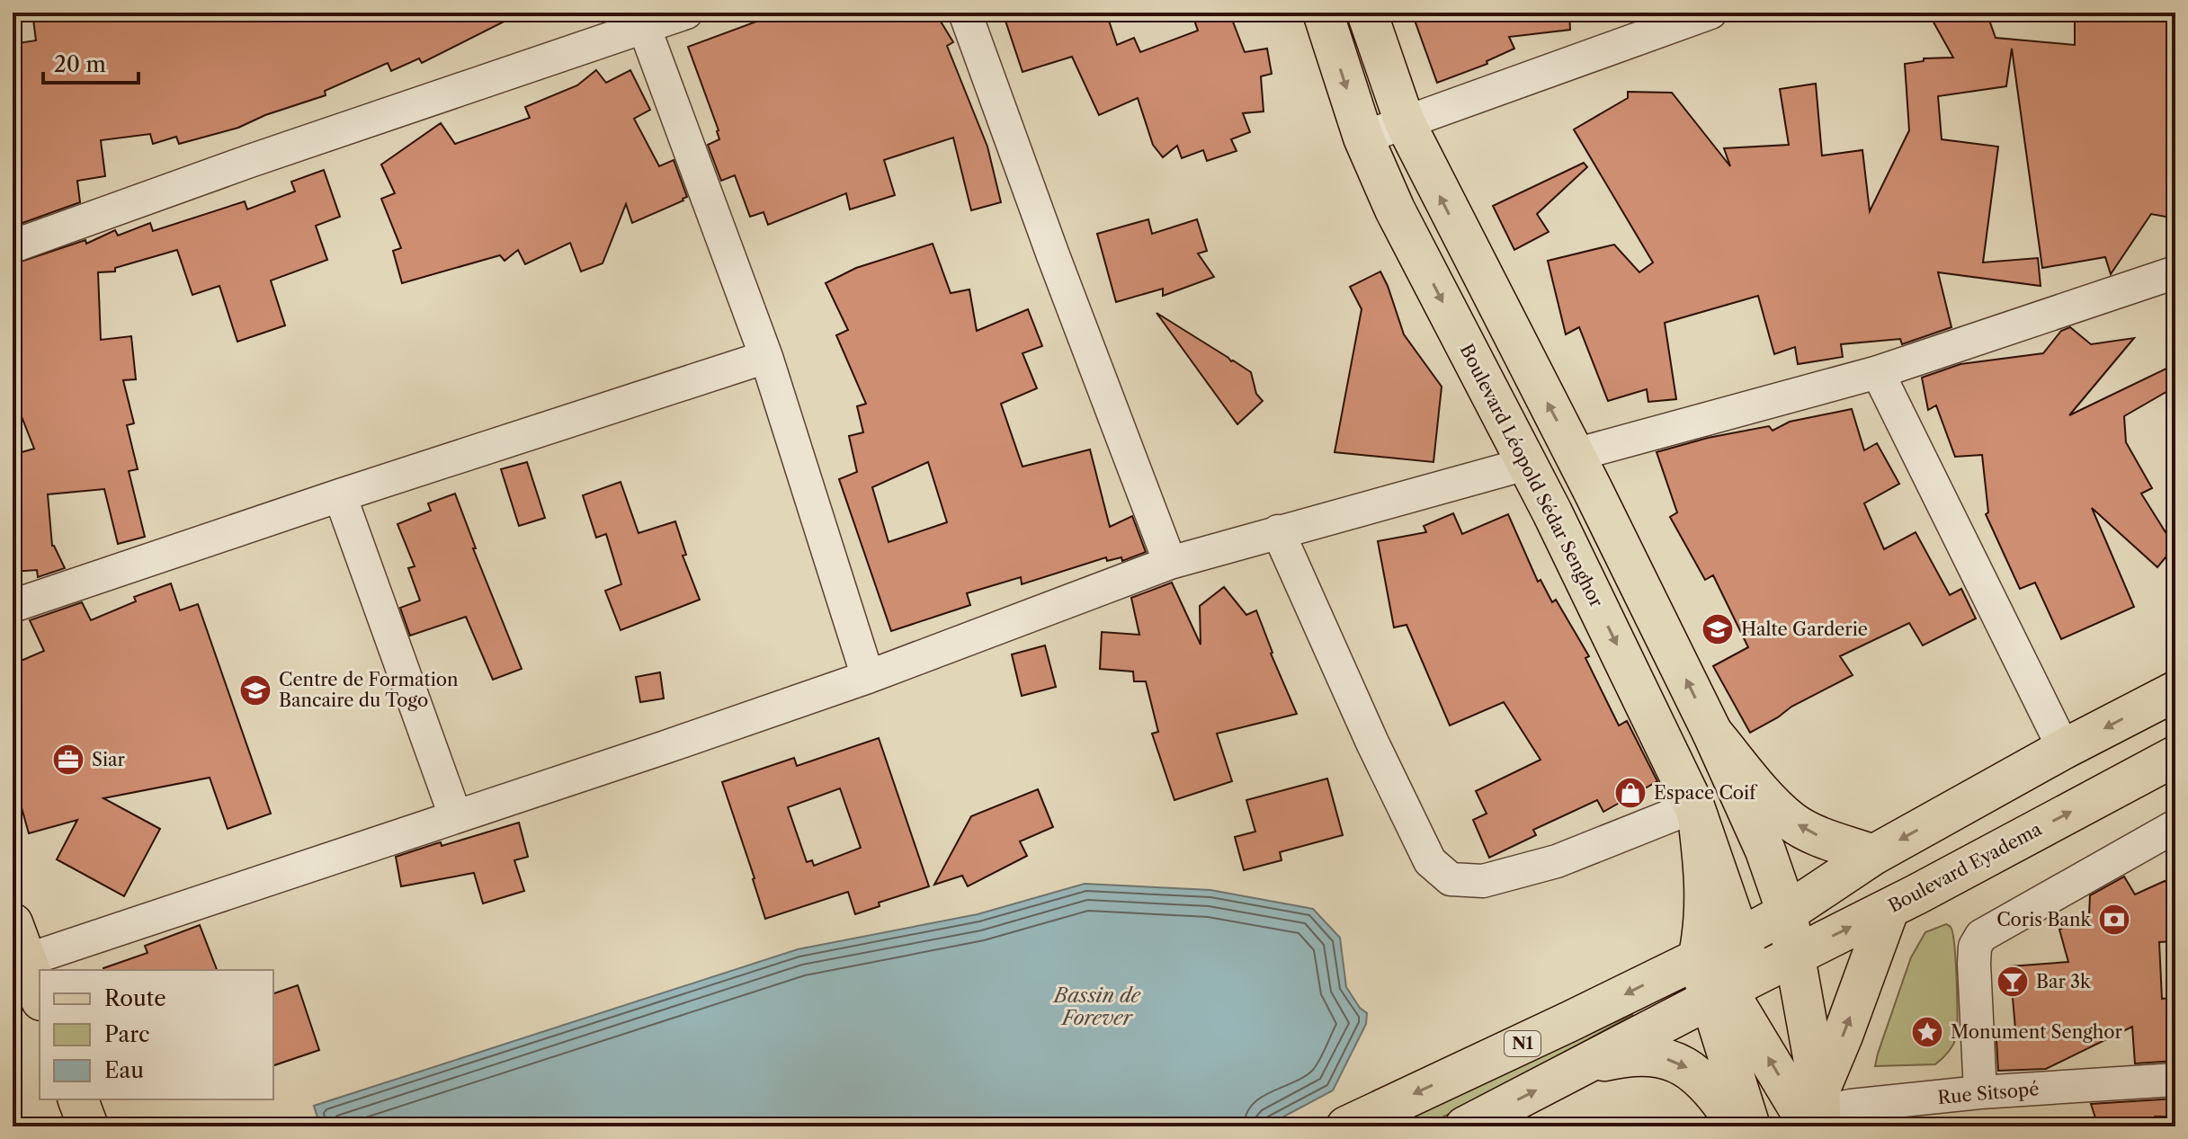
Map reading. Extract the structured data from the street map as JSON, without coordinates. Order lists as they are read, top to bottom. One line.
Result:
{"streets":{"main road":["Boulevard Léopold Sédar Senghor","Boulevard Eyadema","N1"],"street":["Rue Sitsopé"]},"crossings":[["Boulevard Léopold Sédar Senghor","N1"]],"water":["Bassin de Forever"],"places":{"school or university":["Halte Garderie","Centre de Formation Bancaire du Togo"],"office":["Siar"],"shop":["Espace Coif"],"bank":["Coris Bank"],"bar":["Bar 3k"],"place":["Monument Senghor"]},"legend":["Route","Parc","Eau"],"scale_bar":"20 m"}
